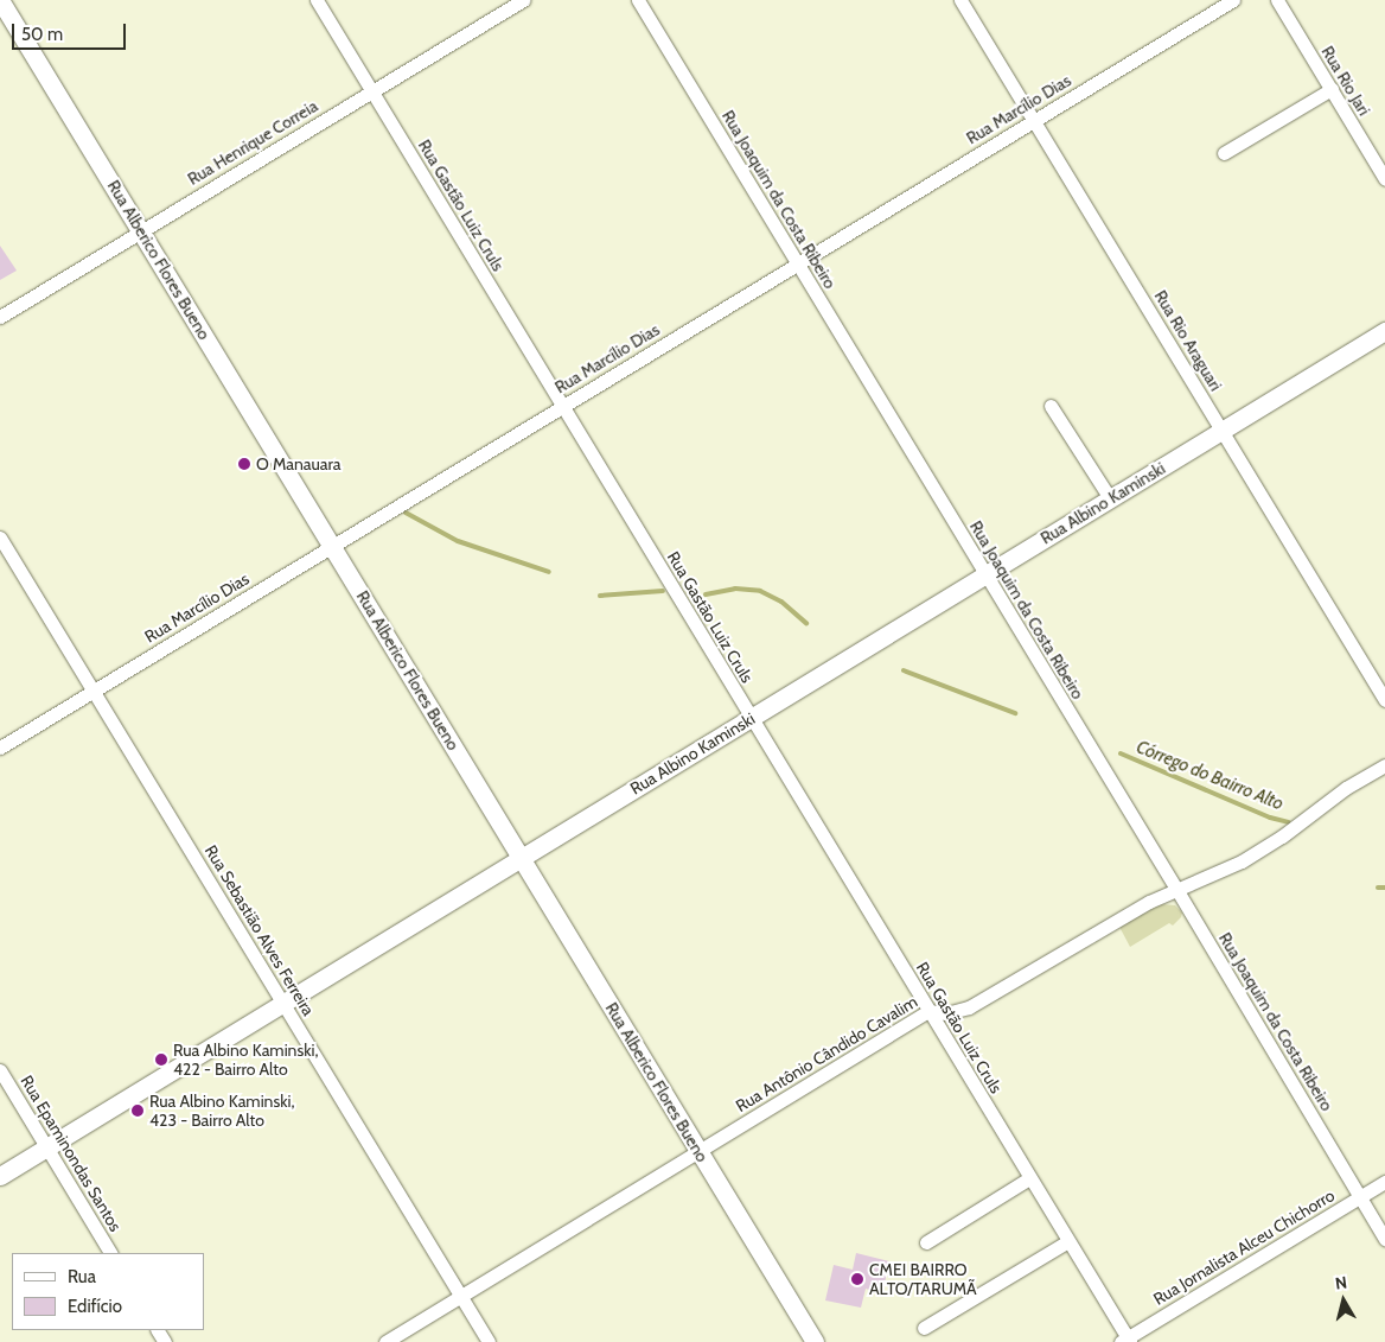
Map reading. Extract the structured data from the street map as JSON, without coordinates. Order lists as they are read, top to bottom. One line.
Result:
{"streets":{"street":["Rua Rio Jari","Rua Marcílio Dias","Rua Henrique Correia","Rua Joaquim da Costa Ribeiro","Rua Gastão Luiz Cruls","Rua Alberico Flores Bueno","Rua Rio Araguari","Rua Albino Kaminski","Rua Sebastião Alves Ferreira","Rua Antônio Cândido Cavalim","Rua Epaminondas Santos","Rua Jornalista Alceu Chichorro"]},"crossings":[["Rua Marcílio Dias","Rua Joaquim da Costa Ribeiro"],["Rua Marcílio Dias","Rua Gastão Luiz Cruls"],["Rua Marcílio Dias","Rua Alberico Flores Bueno"],["Rua Marcílio Dias","Rua Rio Araguari"],["Rua Marcílio Dias","Rua Sebastião Alves Ferreira"],["Rua Henrique Correia","Rua Gastão Luiz Cruls"],["Rua Henrique Correia","Rua Alberico Flores Bueno"],["Rua Joaquim da Costa Ribeiro","Rua Albino Kaminski"],["Rua Joaquim da Costa Ribeiro","Rua Antônio Cândido Cavalim"],["Rua Joaquim da Costa Ribeiro","Rua Jornalista Alceu Chichorro"],["Rua Gastão Luiz Cruls","Rua Albino Kaminski"],["Rua Gastão Luiz Cruls","Rua Antônio Cândido Cavalim"],["Rua Gastão Luiz Cruls","Rua Jornalista Alceu Chichorro"],["Rua Alberico Flores Bueno","Rua Albino Kaminski"],["Rua Alberico Flores Bueno","Rua Antônio Cândido Cavalim"],["Rua Rio Araguari","Rua Albino Kaminski"],["Rua Albino Kaminski","Rua Sebastião Alves Ferreira"],["Rua Albino Kaminski","Rua Epaminondas Santos"],["Rua Sebastião Alves Ferreira","Rua Antônio Cândido Cavalim"]],"water":["Córrego do Bairro Alto"],"places":["O Manauara","Rua Albino Kaminski, 422 - Bairro Alto","Rua Albino Kaminski, 423 - Bairro Alto","CMEI BAIRRO ALTO/TARUMÃ"],"legend":["Rua","Edifício"],"scale_bar":"50 m","north":"top"}
